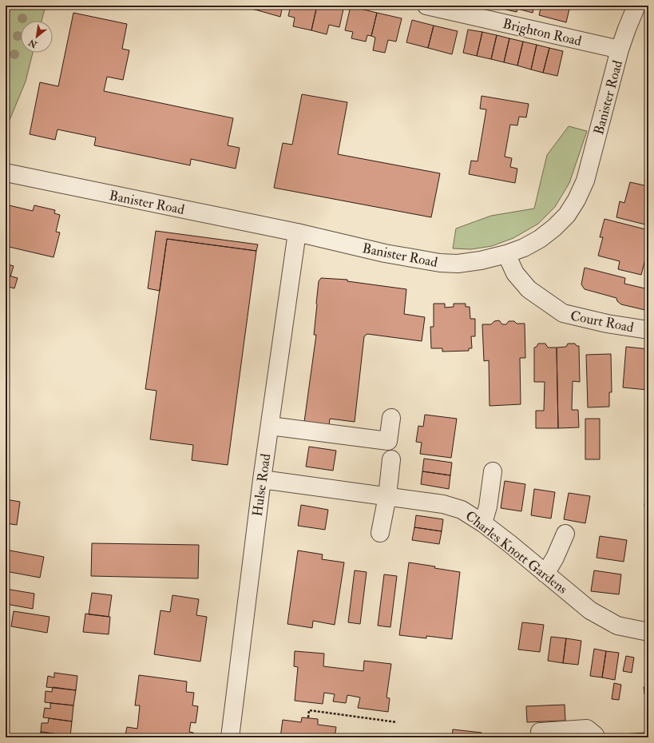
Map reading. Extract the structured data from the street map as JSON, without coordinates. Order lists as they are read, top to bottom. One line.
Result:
{"streets":{"street":["Brighton Road","Banister Road","Court Road","Hulse Road","Charles Knott Gardens"]},"crossings":[["Brighton Road","Banister Road"],["Banister Road","Court Road"],["Banister Road","Hulse Road"],["Hulse Road","Charles Knott Gardens"]],"north":"bottom left"}
